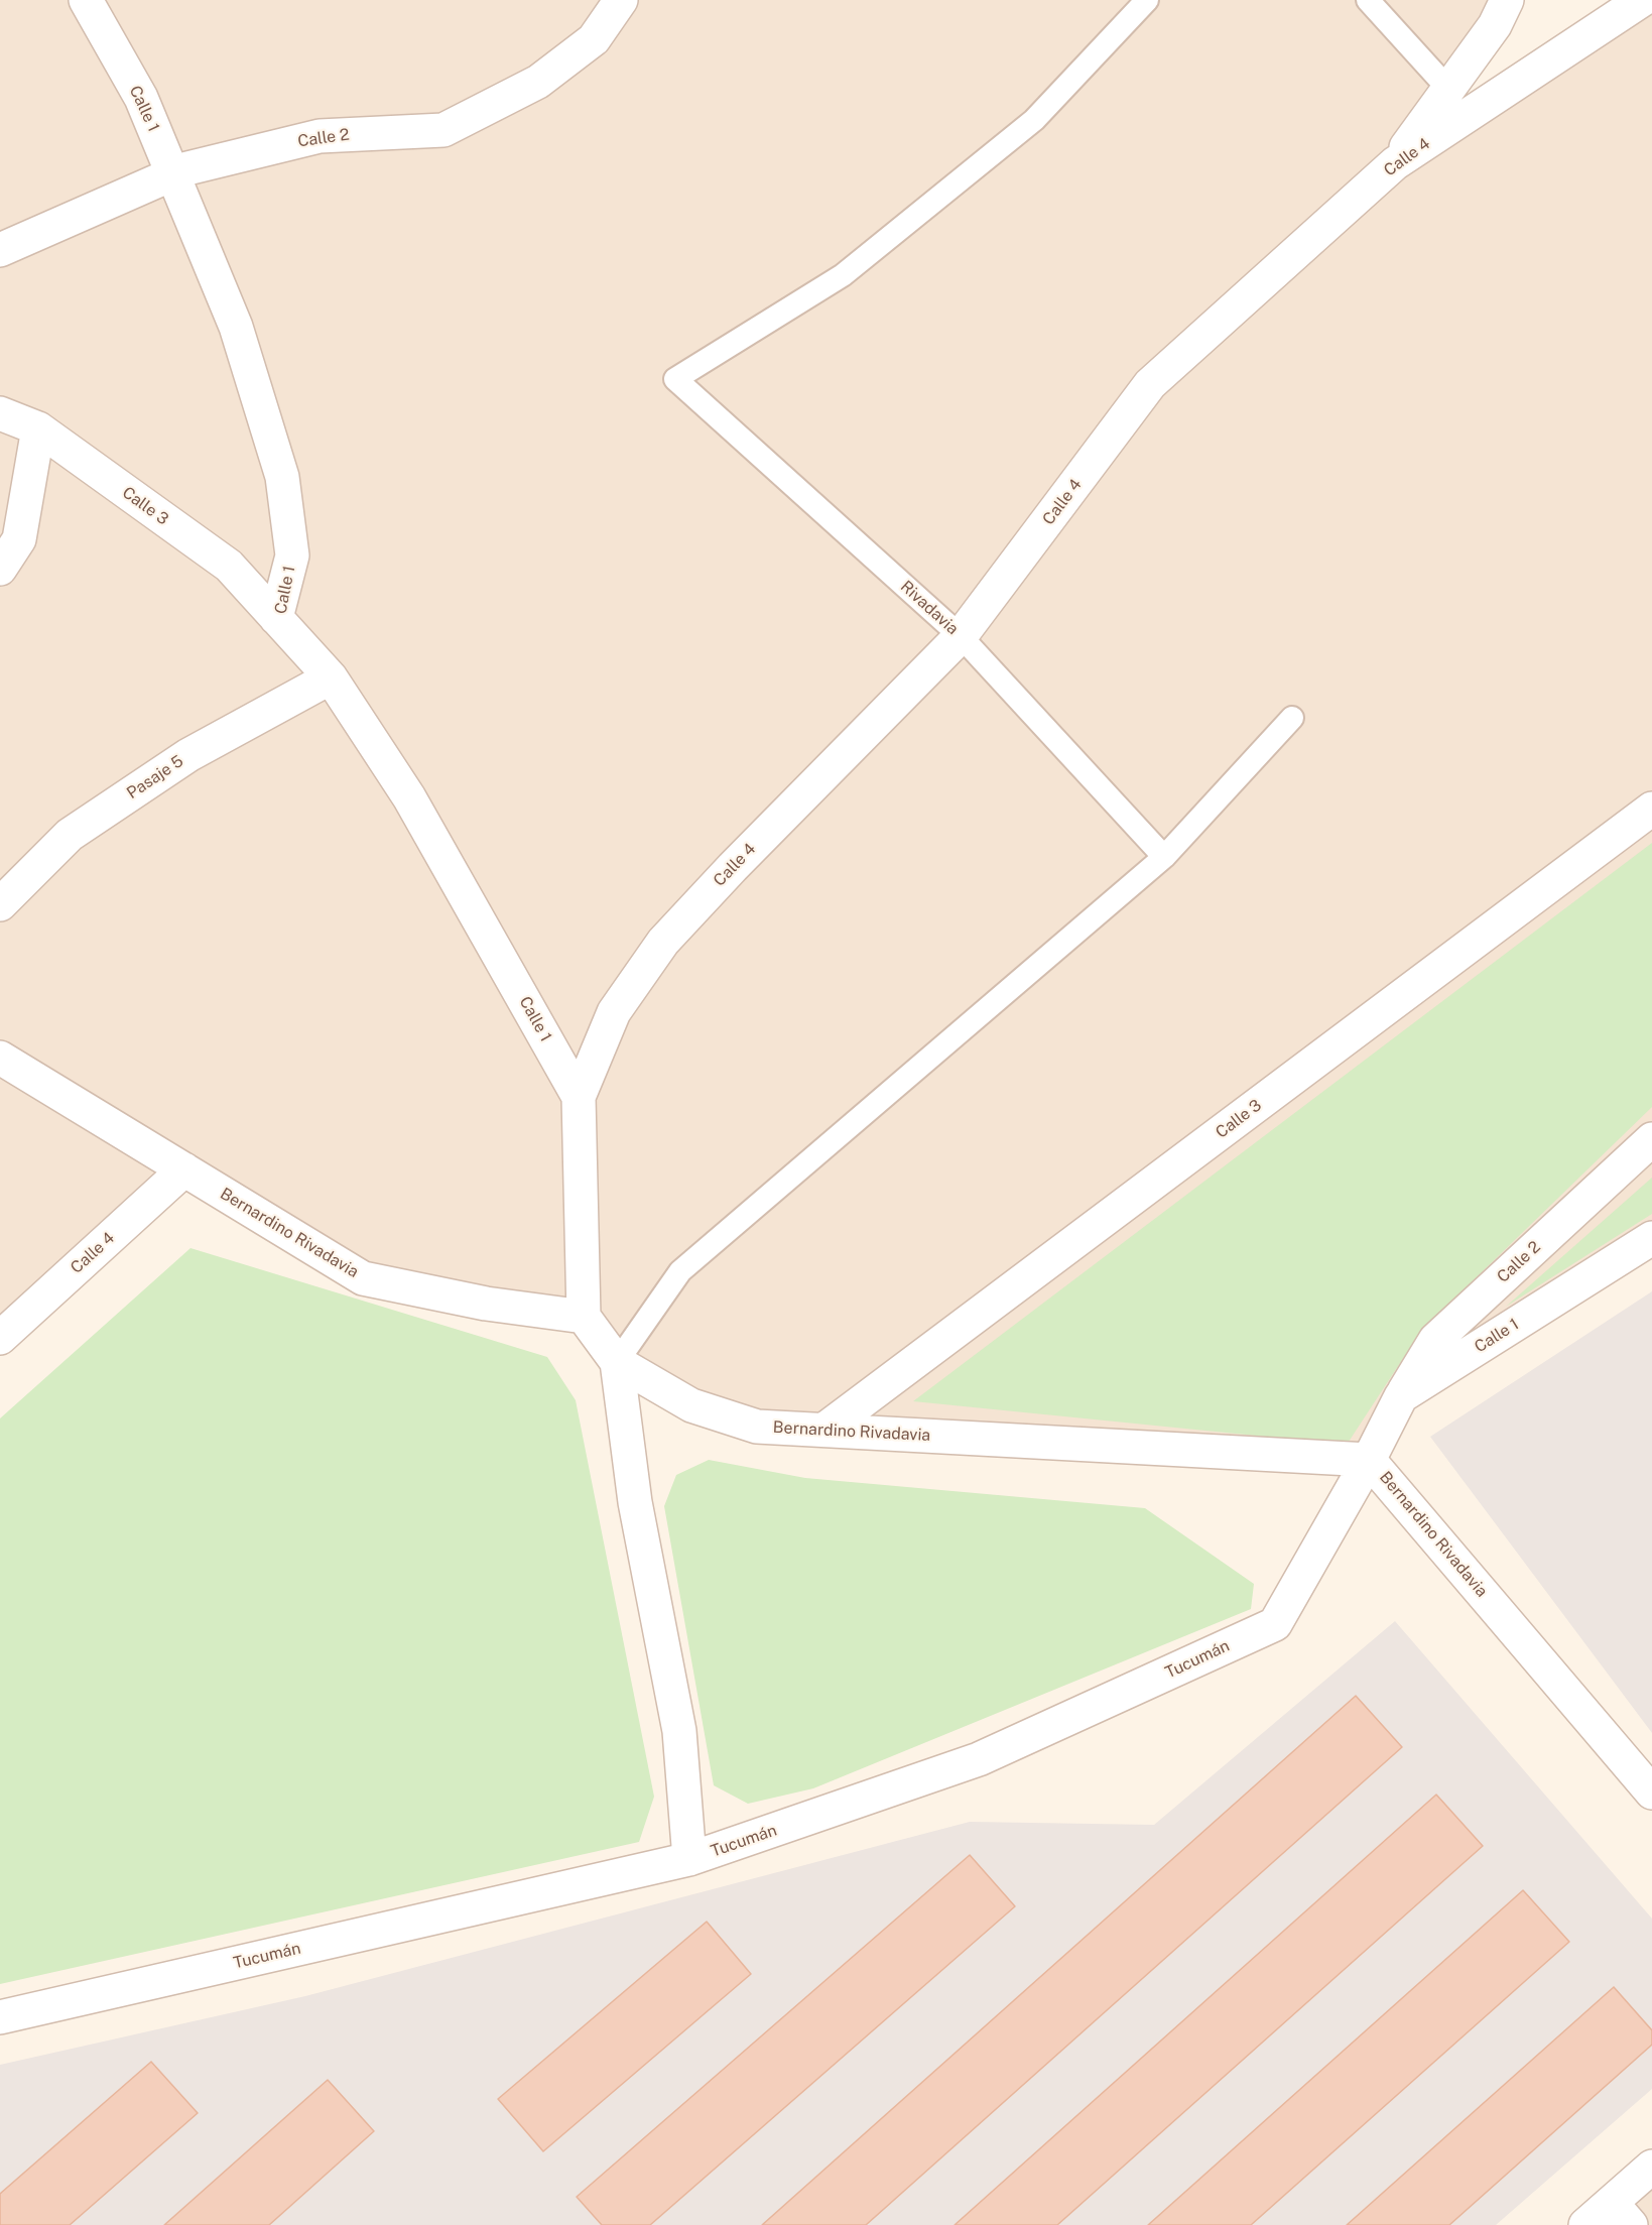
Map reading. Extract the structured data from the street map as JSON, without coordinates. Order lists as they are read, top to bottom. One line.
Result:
{"streets":{"street":["Calle 1","Calle 2","Calle 4","Calle 3","Pasaje 5","Bernardino Rivadavia","Tucumán"],"lane":["Rivadavia"]},"crossings":[["Calle 1","Calle 2"],["Calle 1","Calle 4"],["Calle 1","Calle 3"],["Calle 1","Pasaje 5"],["Calle 4","Rivadavia"],["Calle 4","Bernardino Rivadavia"],["Calle 3","Bernardino Rivadavia"],["Bernardino Rivadavia","Tucumán"]]}
